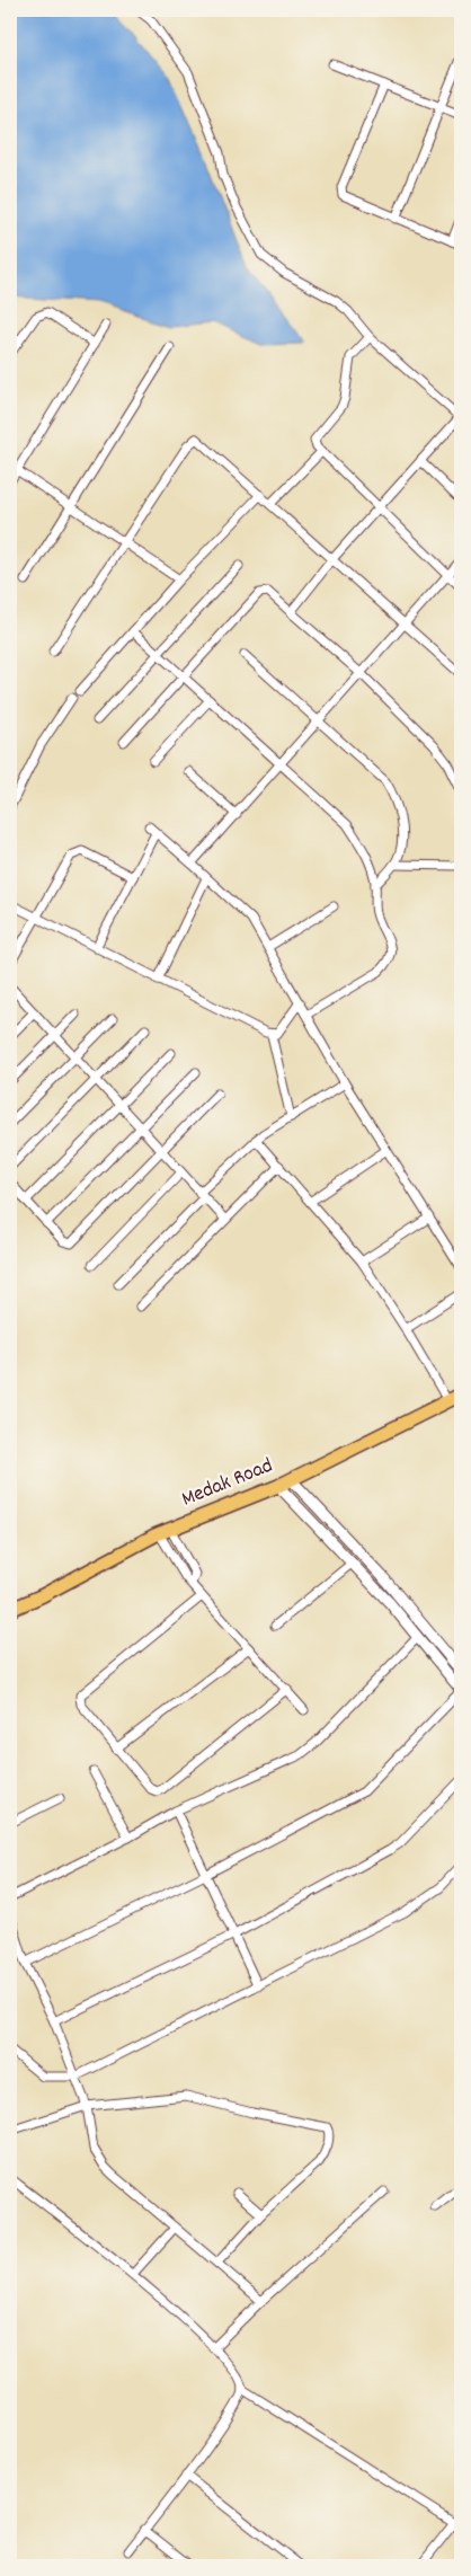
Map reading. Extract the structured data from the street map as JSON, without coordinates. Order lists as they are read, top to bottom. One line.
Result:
{"streets":{"main road":["Medak Road"]}}
